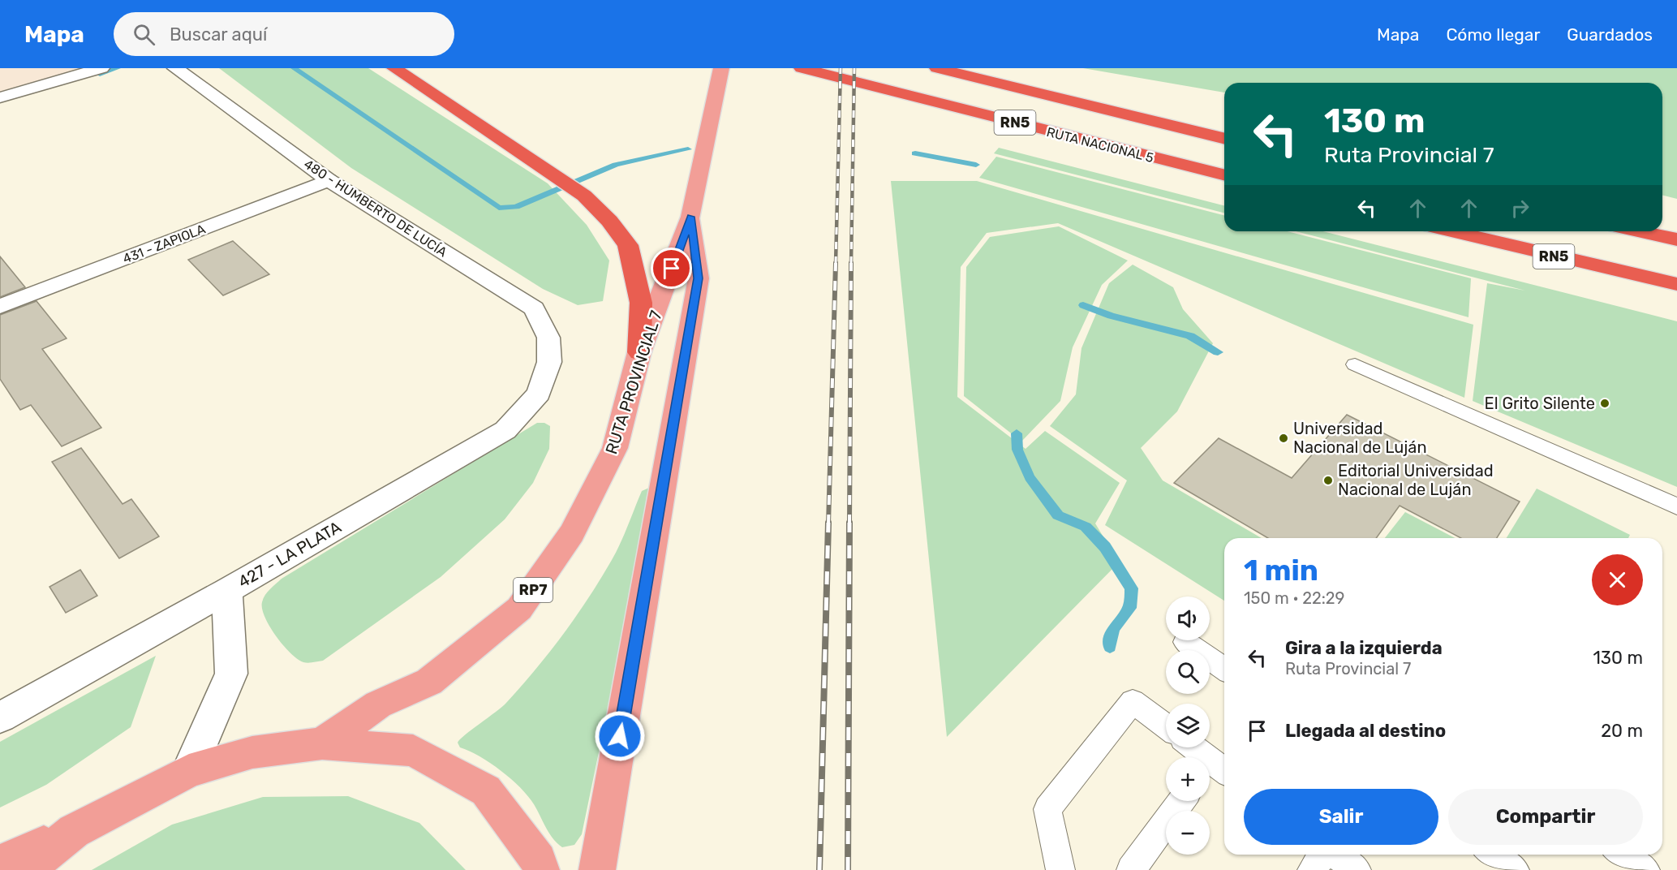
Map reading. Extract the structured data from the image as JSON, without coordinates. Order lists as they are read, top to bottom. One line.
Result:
{"streets":{"highway":["RN5","RUTA NACIONAL 5"],"main road":["RUTA PROVINCIAL 7","RP7"],"street":["480 - HUMBERTO DE LUCÍA","431 - ZAPIOLA","427 - LA PLATA"]},"crossings":[["480 - HUMBERTO DE LUCÍA","431 - ZAPIOLA"],["480 - HUMBERTO DE LUCÍA","427 - LA PLATA"],["RUTA PROVINCIAL 7","RP7"]],"places":["El Grito Silente","Universidad Nacional de Luján","Editorial Universidad Nacional de Luján"],"page":{"header":"Mapa","search":"Buscar aquí","nav":["Mapa","Cómo llegar","Guardados"],"turn":["130 m","Ruta Provincial 7"],"heading":["1 min","150 m · 22:29"],"map_buttons":["+","−"],"list":[{"name":"Gira a la izquierda","note":"Ruta Provincial 7","value":"130 m"},{"name":"Llegada al destino","value":"20 m"}],"buttons":["Salir","Compartir"]}}
